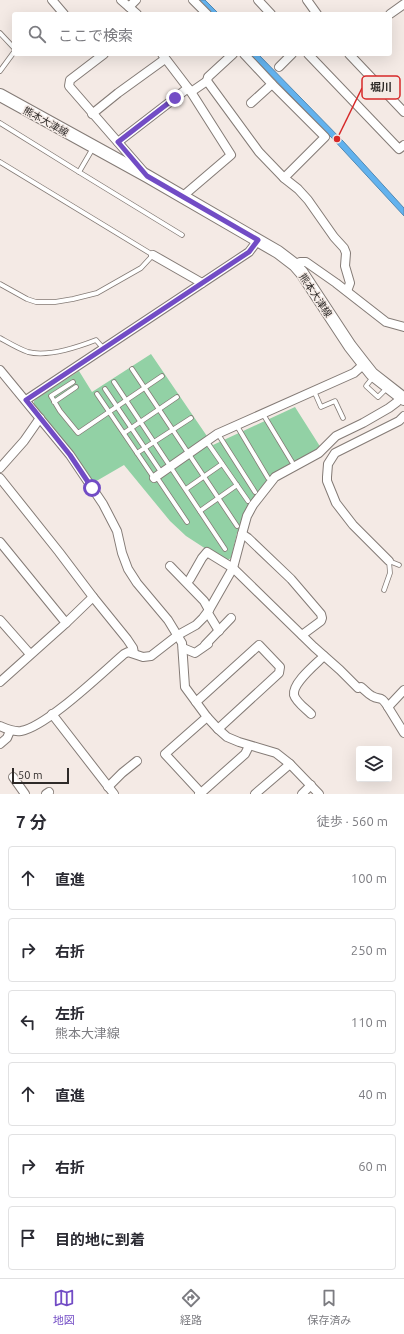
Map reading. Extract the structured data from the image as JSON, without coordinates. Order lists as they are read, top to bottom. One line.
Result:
{"streets":{"main road":["熊本大津線"]},"places":["堀川"],"scale_bar":"50 m","page":{"search":"ここで検索","scale":"50 m","heading":["7 分","徒歩 · 560 m"],"list":[["直進","100 m"],["右折","250 m"],["左折","熊本大津線","110 m"],["直進","40 m"],["右折","60 m"],"目的地に到着"],"nav":["地図","経路","保存済み"]}}
